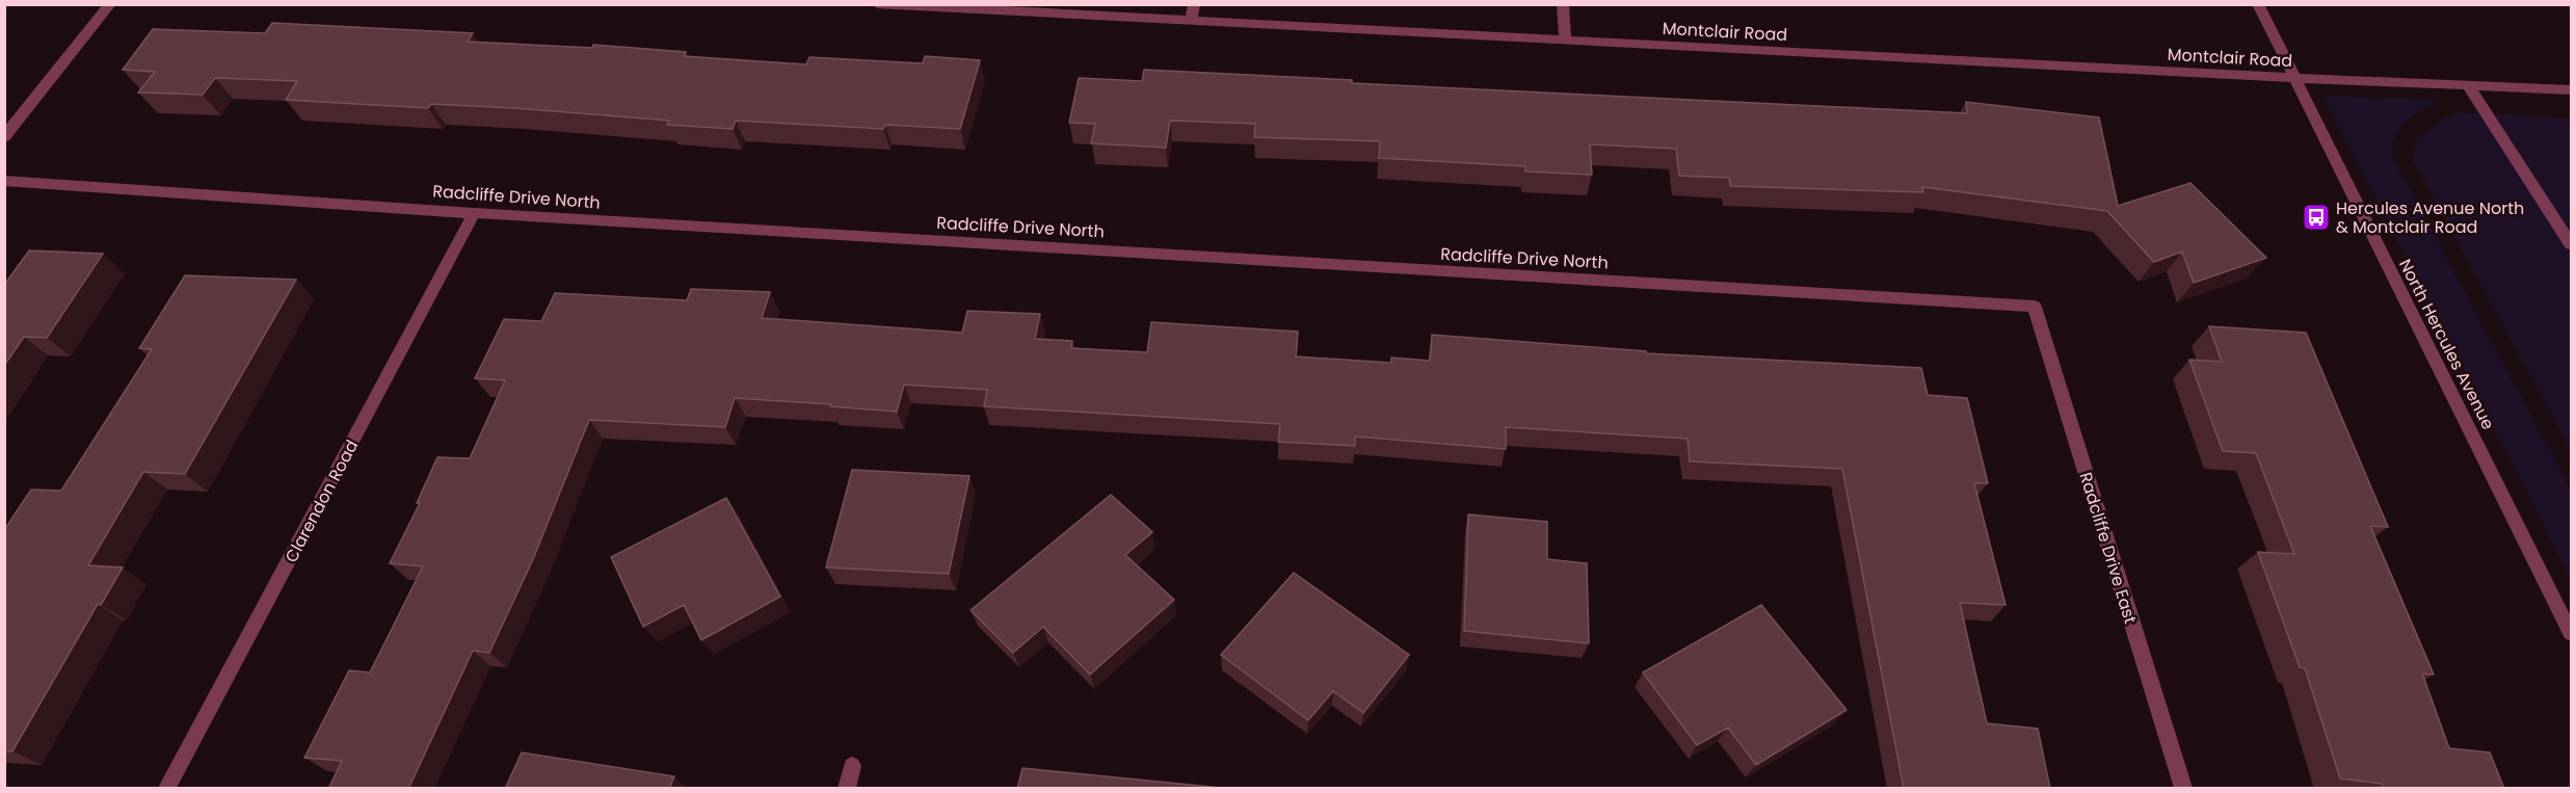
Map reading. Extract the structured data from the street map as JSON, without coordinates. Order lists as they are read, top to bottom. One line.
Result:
{"streets":{"street":["Montclair Road","Radcliffe Drive North","North Hercules Avenue","Clarendon Road","Radcliffe Drive East"]},"crossings":[["Montclair Road","North Hercules Avenue"],["Radcliffe Drive North","Clarendon Road"],["Radcliffe Drive North","Radcliffe Drive East"]],"places":{"bus stop":["Hercules Avenue North & Montclair Road"]}}
